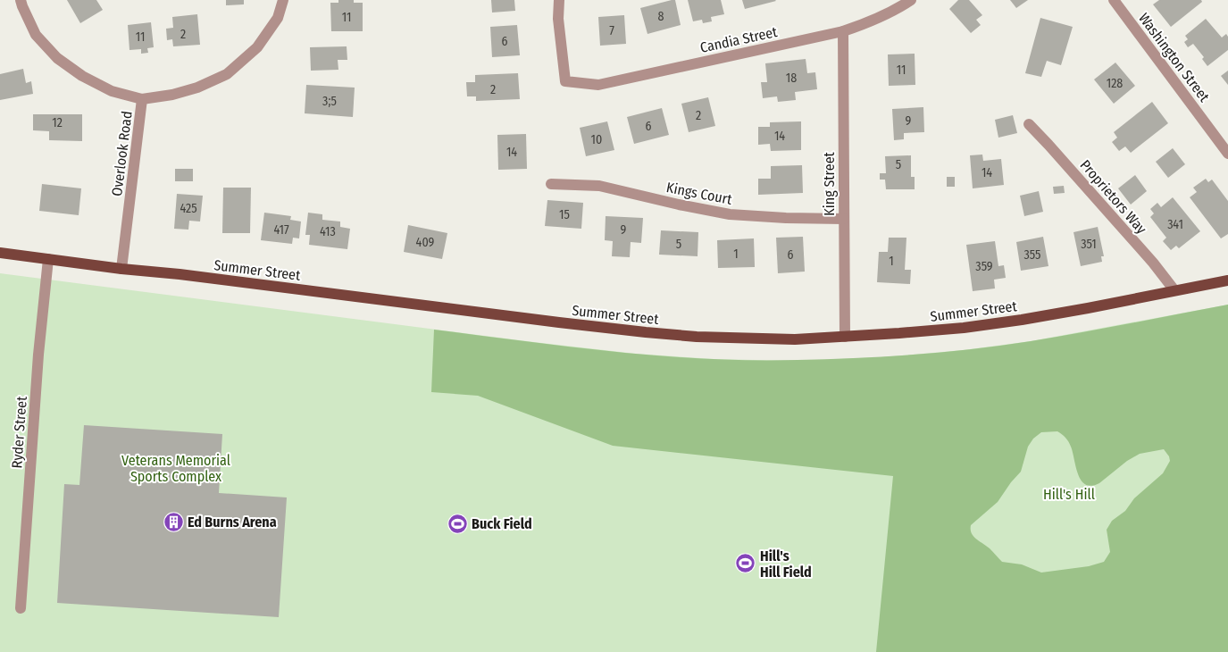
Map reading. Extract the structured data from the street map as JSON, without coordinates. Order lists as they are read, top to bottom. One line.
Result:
{"streets":{"main road":["Summer Street"],"street":["Candia Street","Washington Street","Overlook Road","King Street","Kings Court","Proprietors Way","Ryder Street"]},"crossings":[["Candia Street","King Street"],["Overlook Road","Summer Street"],["King Street","Kings Court"],["King Street","Summer Street"],["Proprietors Way","Summer Street"],["Summer Street","Ryder Street"]],"parks":["Veterans Memorial Sports Complex","Hill's Hill"],"places":{"building":["Ed Burns Arena"],"sports":["Buck Field","Hill's Hill Field"]},"house_numbers":["8","11","7","2","11","6","11","18","128","2","3;5","2","9","12","6","14","10","14","5","14","425","15","341","417","9","413","409","5","351","1","6","355","1","359"]}
